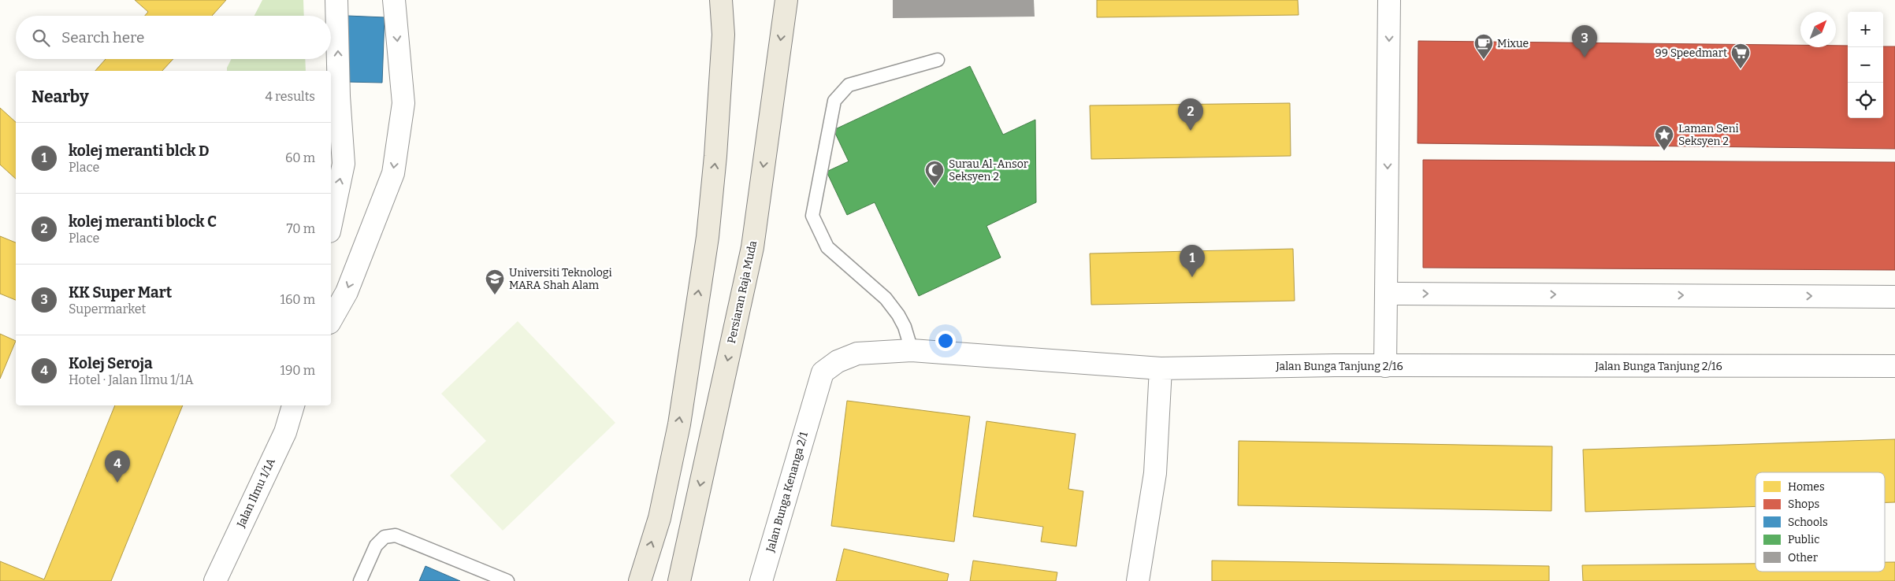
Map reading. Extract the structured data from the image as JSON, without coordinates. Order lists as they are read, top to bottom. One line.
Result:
{"streets":{"main road":["Persiaran Raja Muda"],"street":["Jalan Bunga Tanjung 2/16","Jalan Bunga Kenanga 2/1","Jalan Ilmu 1/1A"]},"crossings":[["Jalan Bunga Tanjung 2/16","Jalan Bunga Kenanga 2/1"]],"places":{"cafe":["Mixue"],"supermarket":["99 Speedmart"],"place":["Laman Seni Seksyen 2"],"mosque":["Surau Al-Ansor Seksyen 2"],"school or university":["Universiti Teknologi MARA Shah Alam"]},"legend":["Homes","Shops","Schools","Public","Other"],"north":"top right","page":{"map_buttons":["+","−"],"search":"Search here","pins":["3","2","1","4"],"heading":["Nearby","4 results"],"list":[{"mark":"1","name":"kolej meranti blck D","note":"Place","value":"60 m"},{"mark":"2","name":"kolej meranti block C","note":"Place","value":"70 m"},{"mark":"3","name":"KK Super Mart","note":"Supermarket","value":"160 m"},{"mark":"4","name":"Kolej Seroja","note":"Hotel · Jalan Ilmu 1/1A","value":"190 m"}]}}
